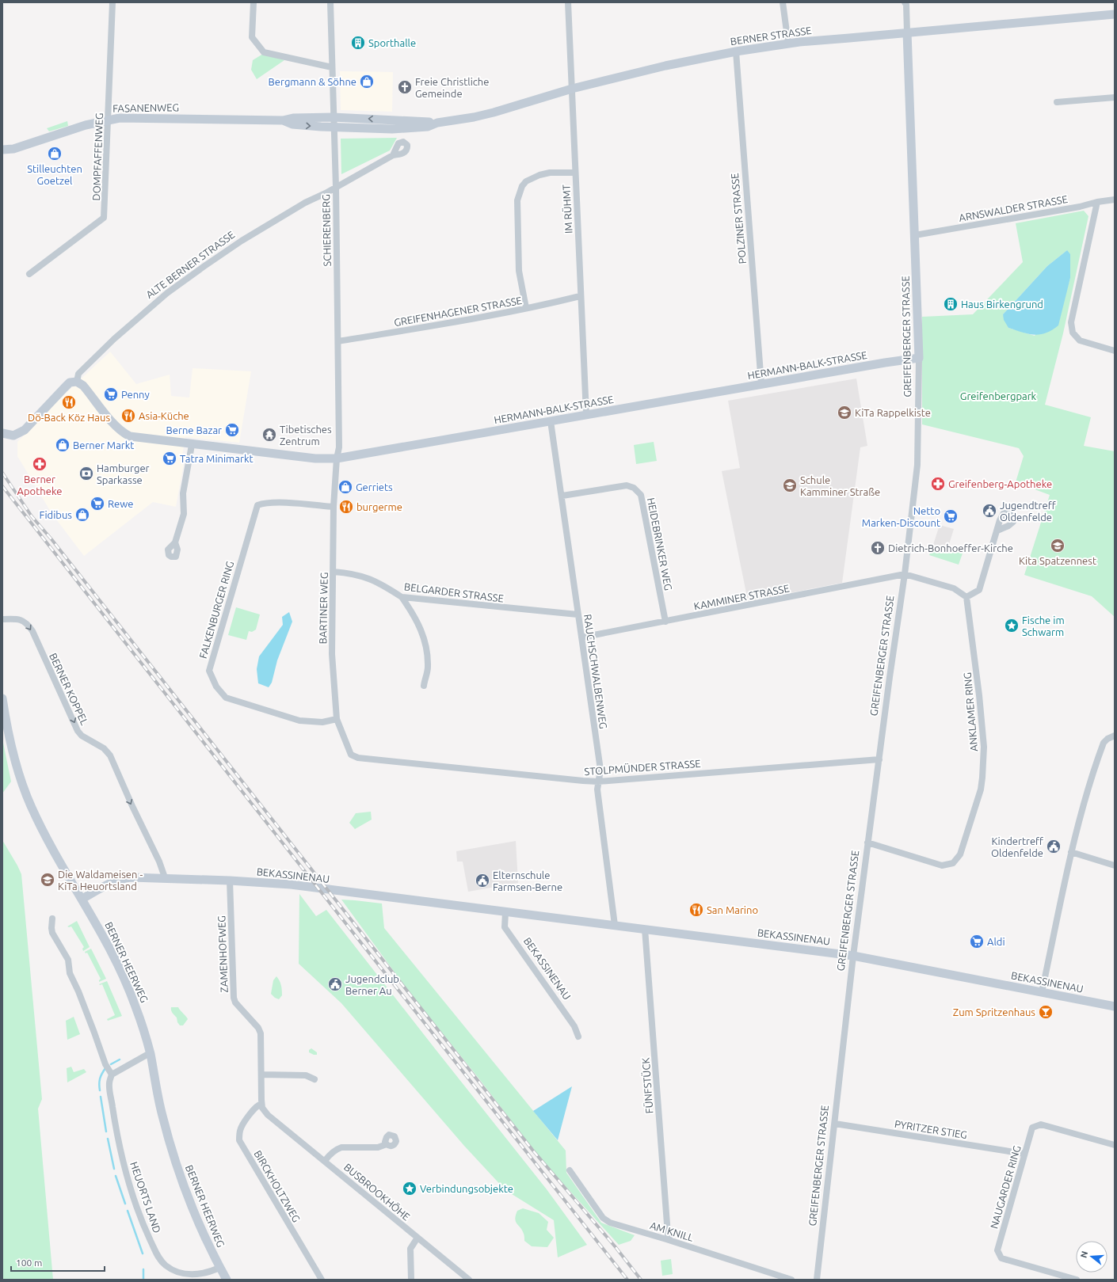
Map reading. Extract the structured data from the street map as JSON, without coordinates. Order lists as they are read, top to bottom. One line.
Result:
{"streets":{"street":["BERNER STRASSE","FASANENWEG","DOMPFAFFENWEG","ARNSWALDER STRASSE","IM RÜHMT","POLZINER STRASSE","SCHIERENBERG","ALTE BERNER STRASSE","GREIFENHAGENER STRASSE","GREIFENBERGER STRASSE","HERMANN-BALK-STRASSE","HEIDEBRINKER WEG","BELGARDER STRASSE","KAMMINER STRASSE","BARTINER WEG","FALKENBURGER RING","RAUCHSCHWALBENWEG","BERNER KOPPEL","ANKLAMER RING","STOLPMÜNDER STRASSE","BEKASSINENAU","ZAMENHOFWEG","BERNER HEERWEG","FÜNFSTÜCK","PYRITZER STIEG","BIRCKHOLTZWEG","NAUGARDER RING","BUSBROOKHÖHE","HEUORTS LAND","AM KNILL"]},"crossings":[["BERNER STRASSE","FASANENWEG"],["BERNER STRASSE","IM RÜHMT"],["BERNER STRASSE","POLZINER STRASSE"],["BERNER STRASSE","GREIFENBERGER STRASSE"],["FASANENWEG","DOMPFAFFENWEG"],["FASANENWEG","SCHIERENBERG"],["ARNSWALDER STRASSE","GREIFENBERGER STRASSE"],["IM RÜHMT","GREIFENHAGENER STRASSE"],["IM RÜHMT","HERMANN-BALK-STRASSE"],["POLZINER STRASSE","HERMANN-BALK-STRASSE"],["SCHIERENBERG","ALTE BERNER STRASSE"],["SCHIERENBERG","GREIFENHAGENER STRASSE"],["SCHIERENBERG","HERMANN-BALK-STRASSE"],["SCHIERENBERG","BARTINER WEG"],["ALTE BERNER STRASSE","HERMANN-BALK-STRASSE"],["GREIFENBERGER STRASSE","HERMANN-BALK-STRASSE"],["GREIFENBERGER STRASSE","KAMMINER STRASSE"],["GREIFENBERGER STRASSE","ANKLAMER RING"],["GREIFENBERGER STRASSE","STOLPMÜNDER STRASSE"],["GREIFENBERGER STRASSE","BEKASSINENAU"],["GREIFENBERGER STRASSE","PYRITZER STIEG"],["HERMANN-BALK-STRASSE","BARTINER WEG"],["HERMANN-BALK-STRASSE","RAUCHSCHWALBENWEG"],["HEIDEBRINKER WEG","KAMMINER STRASSE"],["HEIDEBRINKER WEG","RAUCHSCHWALBENWEG"],["BELGARDER STRASSE","BARTINER WEG"],["BELGARDER STRASSE","RAUCHSCHWALBENWEG"],["KAMMINER STRASSE","RAUCHSCHWALBENWEG"],["BARTINER WEG","FALKENBURGER RING"],["BARTINER WEG","STOLPMÜNDER STRASSE"],["RAUCHSCHWALBENWEG","STOLPMÜNDER STRASSE"],["RAUCHSCHWALBENWEG","BEKASSINENAU"],["BERNER KOPPEL","BEKASSINENAU"],["BEKASSINENAU","ZAMENHOFWEG"],["BEKASSINENAU","BERNER HEERWEG"],["BEKASSINENAU","FÜNFSTÜCK"],["ZAMENHOFWEG","BIRCKHOLTZWEG"],["ZAMENHOFWEG","BUSBROOKHÖHE"],["BERNER HEERWEG","HEUORTS LAND"],["FÜNFSTÜCK","AM KNILL"],["PYRITZER STIEG","NAUGARDER RING"],["BIRCKHOLTZWEG","BUSBROOKHÖHE"]],"one_way":["BERNER KOPPEL"],"parks":["Greifenbergpark"],"places":{"building":["Sporthalle","Haus Birkengrund"],"shop":["Bergmann & Söhne","Stilleuchten Goetzel","Berner Markt","Gerriets","Fidibus"],"church":["Freie Christliche Gemeinde","Dietrich-Bonhoeffer-Kirche"],"supermarket":["Penny","Berne Bazar","Tatra Minimarkt","Rewe","Netto Marken-Discount","Aldi"],"restaurant":["Dö-Back Köz Haus","Asia-Küche","burgerme","San Marino"],"school or university":["KiTa Rappelkiste","Schule Kamminer Straße","Kita Spatzennest","Die Waldameisen - KiTa Heuortsland"],"temple":["Tibetisches Zentrum"],"pharmacy":["Berner Apotheke","Greifenberg-Apotheke"],"bank":["Hamburger Sparkasse"],"public building":["Jugendtreff Oldenfelde","Kindertreff Oldenfelde","Elternschule Farmsen-Berne","Jugendclub Berner Au"],"place":["Fische im Schwarm","Verbindungsobjekte"],"bar":["Zum Spritzenhaus"]},"scale_bar":"100 m","north":"left"}
